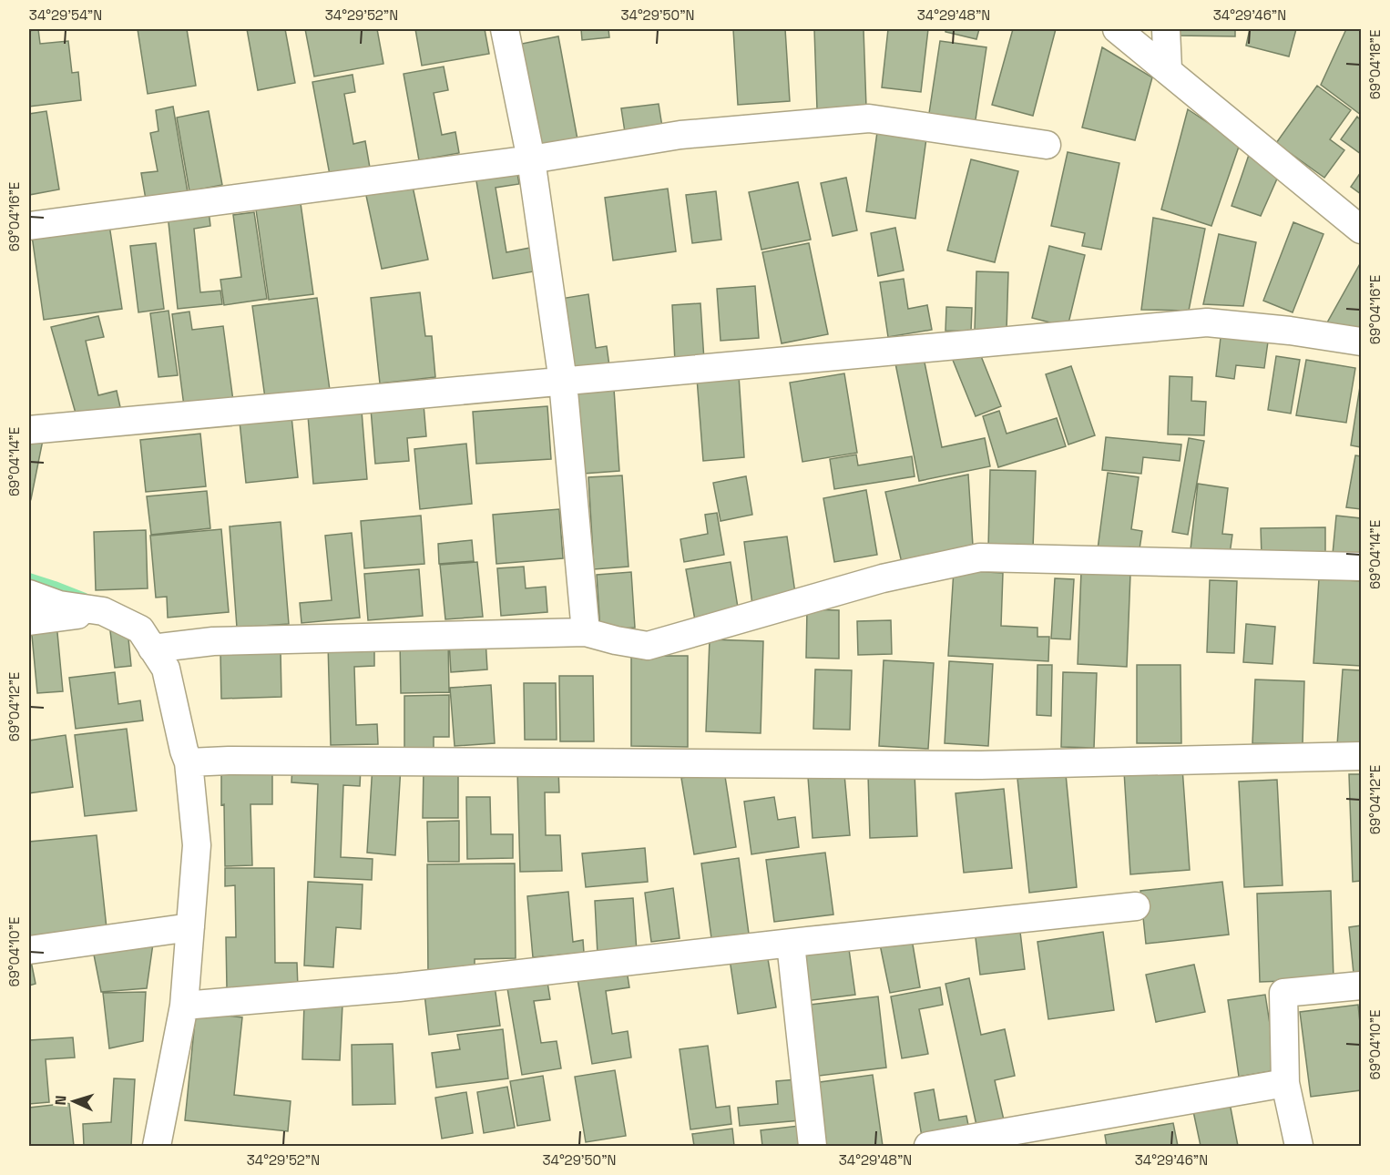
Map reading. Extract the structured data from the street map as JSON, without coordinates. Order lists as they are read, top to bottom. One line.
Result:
{"north":"left","coordinates":["34°29'54\"N","34°29'52\"N","34°29'50\"N","34°29'48\"N","34°29'46\"N","69°04'18\"E","69°04'16\"E","69°04'14\"E","69°04'12\"E","69°04'10\"E"]}
